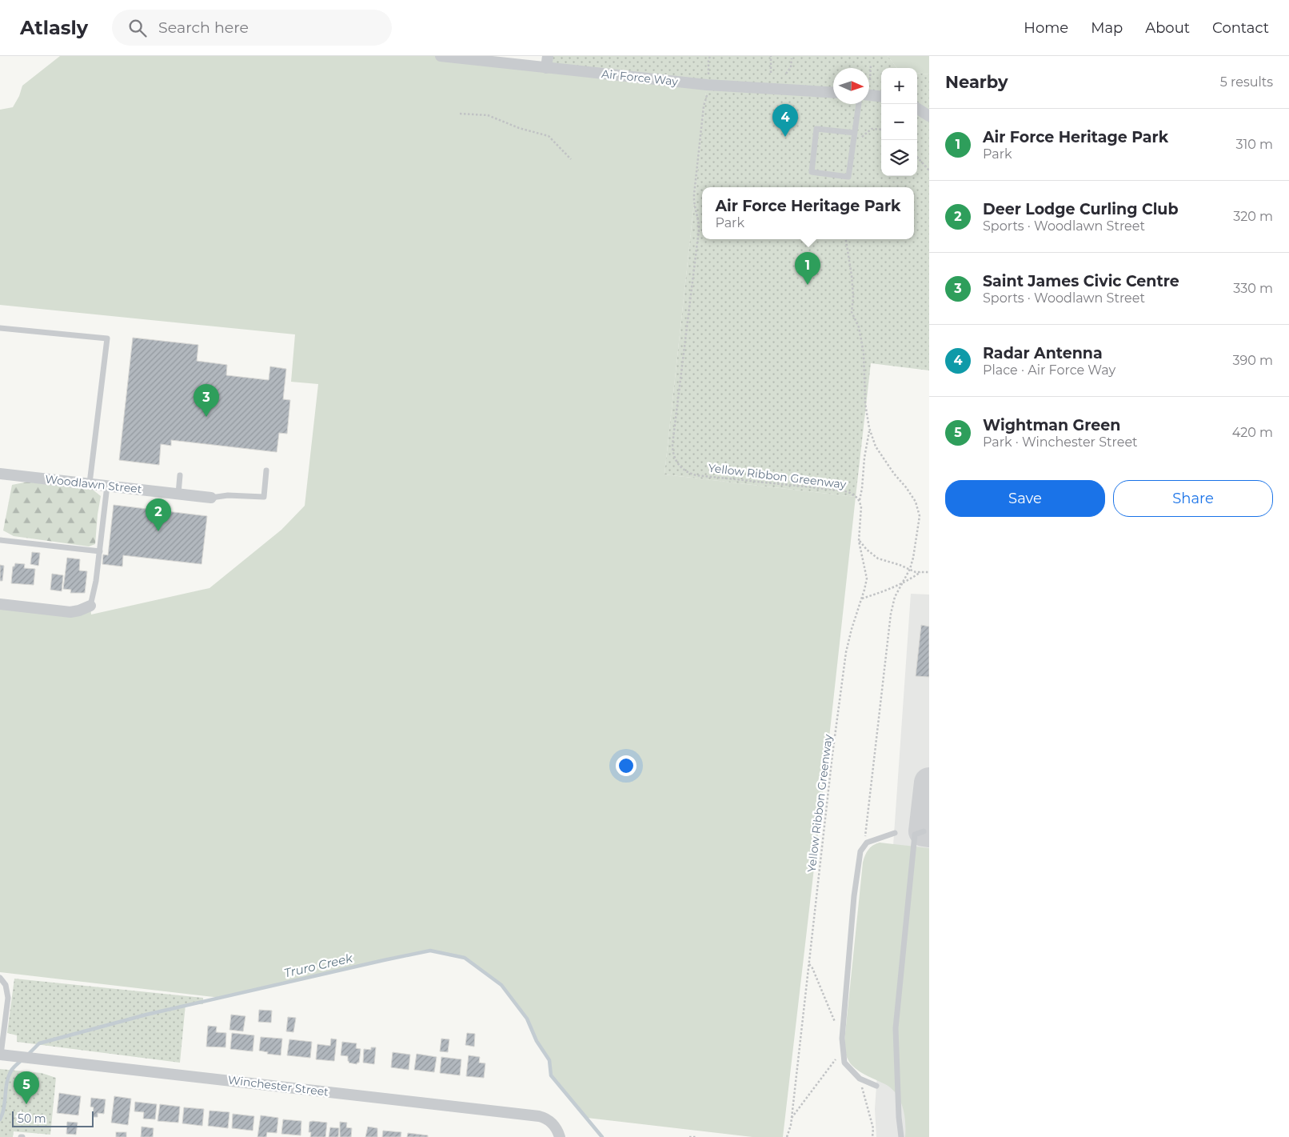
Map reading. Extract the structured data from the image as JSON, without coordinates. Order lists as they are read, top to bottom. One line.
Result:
{"streets":{"street":["Air Force Way","Woodlawn Street","Winchester Street"],"path":["Yellow Ribbon Greenway"]},"crossings":[["Air Force Way","Yellow Ribbon Greenway"]],"water":["Truro Creek"],"scale_bar":"50 m","north":"right","page":{"header":"Atlasly","search":"Search here","nav":["Home","Map","About","Contact"],"heading":["Nearby","5 results"],"map_buttons":["+","−"],"pins":["4","1","3","2","5"],"list":[{"mark":"1","name":"Air Force Heritage Park","note":"Park","value":"310 m"},{"mark":"2","name":"Deer Lodge Curling Club","note":"Sports · Woodlawn Street","value":"320 m"},{"mark":"3","name":"Saint James Civic Centre","note":"Sports · Woodlawn Street","value":"330 m"},{"mark":"4","name":"Radar Antenna","note":"Place · Air Force Way","value":"390 m"},{"mark":"5","name":"Wightman Green","note":"Park · Winchester Street","value":"420 m"}],"popup":["Air Force Heritage Park","Park"],"buttons":["Save","Share"],"scale":"50 m"}}
